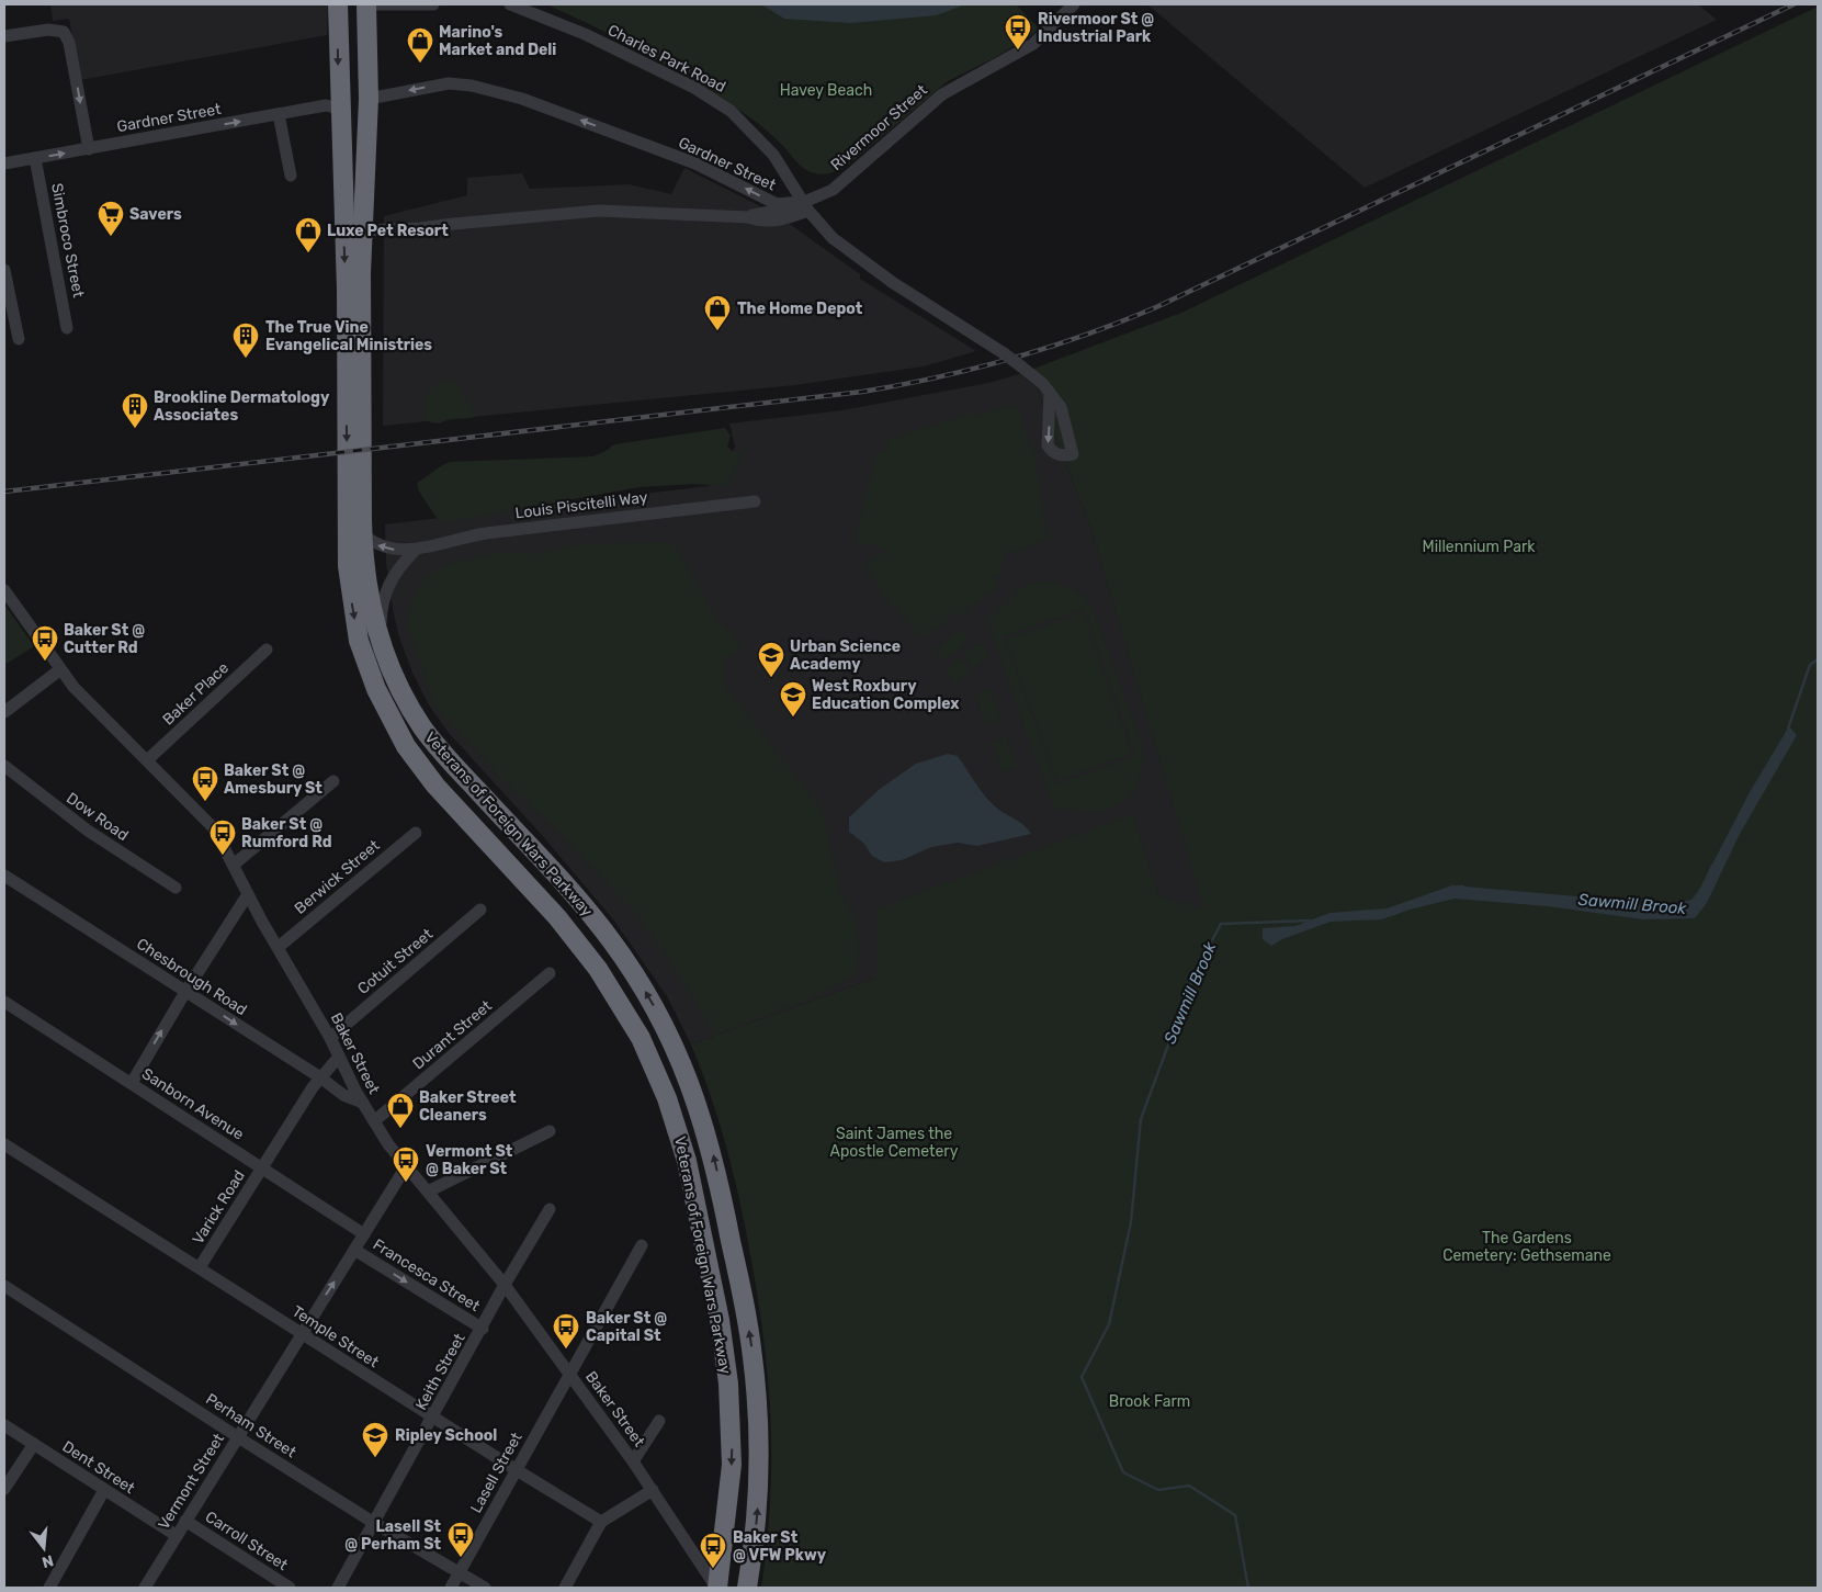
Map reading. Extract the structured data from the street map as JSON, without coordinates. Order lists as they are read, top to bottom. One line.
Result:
{"streets":{"highway":["Veterans of Foreign Wars Parkway"],"street":["Charles Park Road","Gardner Street","Rivermoor Street","Simbroco Street","Louis Piscitelli Way","Baker Place","Dow Road","Berwick Street","Cotuit Street","Chesbrough Road","Durant Street","Baker Street","Sanborn Avenue","Varick Road","Francesca Street","Temple Street","Keith Street","Perham Street","Dent Street","Lasell Street","Vermont Street","Carroll Street"]},"crossings":[["Charles Park Road","Gardner Street"],["Charles Park Road","Rivermoor Street"],["Gardner Street","Rivermoor Street"],["Gardner Street","Simbroco Street"],["Gardner Street","Veterans of Foreign Wars Parkway"],["Rivermoor Street","Veterans of Foreign Wars Parkway"],["Louis Piscitelli Way","Veterans of Foreign Wars Parkway"],["Baker Place","Baker Street"],["Veterans of Foreign Wars Parkway","Baker Street"],["Berwick Street","Baker Street"],["Cotuit Street","Baker Street"],["Chesbrough Road","Baker Street"],["Chesbrough Road","Varick Road"],["Durant Street","Baker Street"],["Baker Street","Varick Road"],["Baker Street","Keith Street"],["Baker Street","Lasell Street"],["Baker Street","Vermont Street"],["Sanborn Avenue","Varick Road"],["Sanborn Avenue","Vermont Street"],["Varick Road","Temple Street"],["Francesca Street","Keith Street"],["Francesca Street","Vermont Street"],["Temple Street","Keith Street"],["Temple Street","Lasell Street"],["Temple Street","Vermont Street"],["Keith Street","Perham Street"],["Perham Street","Lasell Street"],["Perham Street","Vermont Street"],["Dent Street","Vermont Street"],["Vermont Street","Carroll Street"]],"one_way":["Chesbrough Road","Francesca Street"],"water":["Sawmill Brook"],"parks":["Havey Beach","Millennium Park","Saint James the Apostle Cemetery","The Gardens Cemetery: Gethsemane","Brook Farm"],"places":{"bus stop":["Rivermoor St @ Industrial Park","Baker St @ Cutter Rd","Baker St @ Amesbury St","Baker St @ Rumford Rd","Vermont St @ Baker St","Baker St @ Capital St","Lasell St @ Perham St","Baker St @ VFW Pkwy"],"shop":["Marino's Market and Deli","Luxe Pet Resort","The Home Depot","Baker Street Cleaners"],"supermarket":["Savers"],"building":["The True Vine Evangelical Ministries","Brookline Dermatology Associates"],"school or university":["Urban Science Academy","West Roxbury Education Complex","Ripley School"]},"north":"bottom"}
